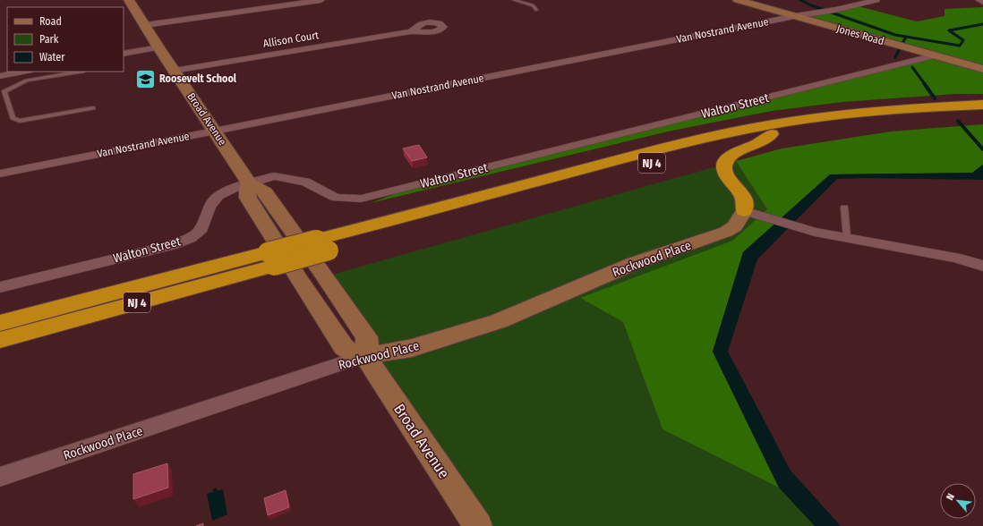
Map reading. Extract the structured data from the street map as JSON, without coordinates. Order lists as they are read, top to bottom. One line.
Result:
{"streets":{"highway":["NJ 4"],"street":["Van Nostrand Avenue","Jones Road","Allison Court","Walton Street","Broad Avenue","Rockwood Place"]},"crossings":[["Van Nostrand Avenue","Jones Road"],["Van Nostrand Avenue","Broad Avenue"],["Jones Road","Walton Street"],["Allison Court","Broad Avenue"],["Walton Street","Broad Avenue"],["Broad Avenue","Rockwood Place"]],"places":{"school or university":["Roosevelt School"]},"legend":["Road","Park","Water"],"north":"top left"}
